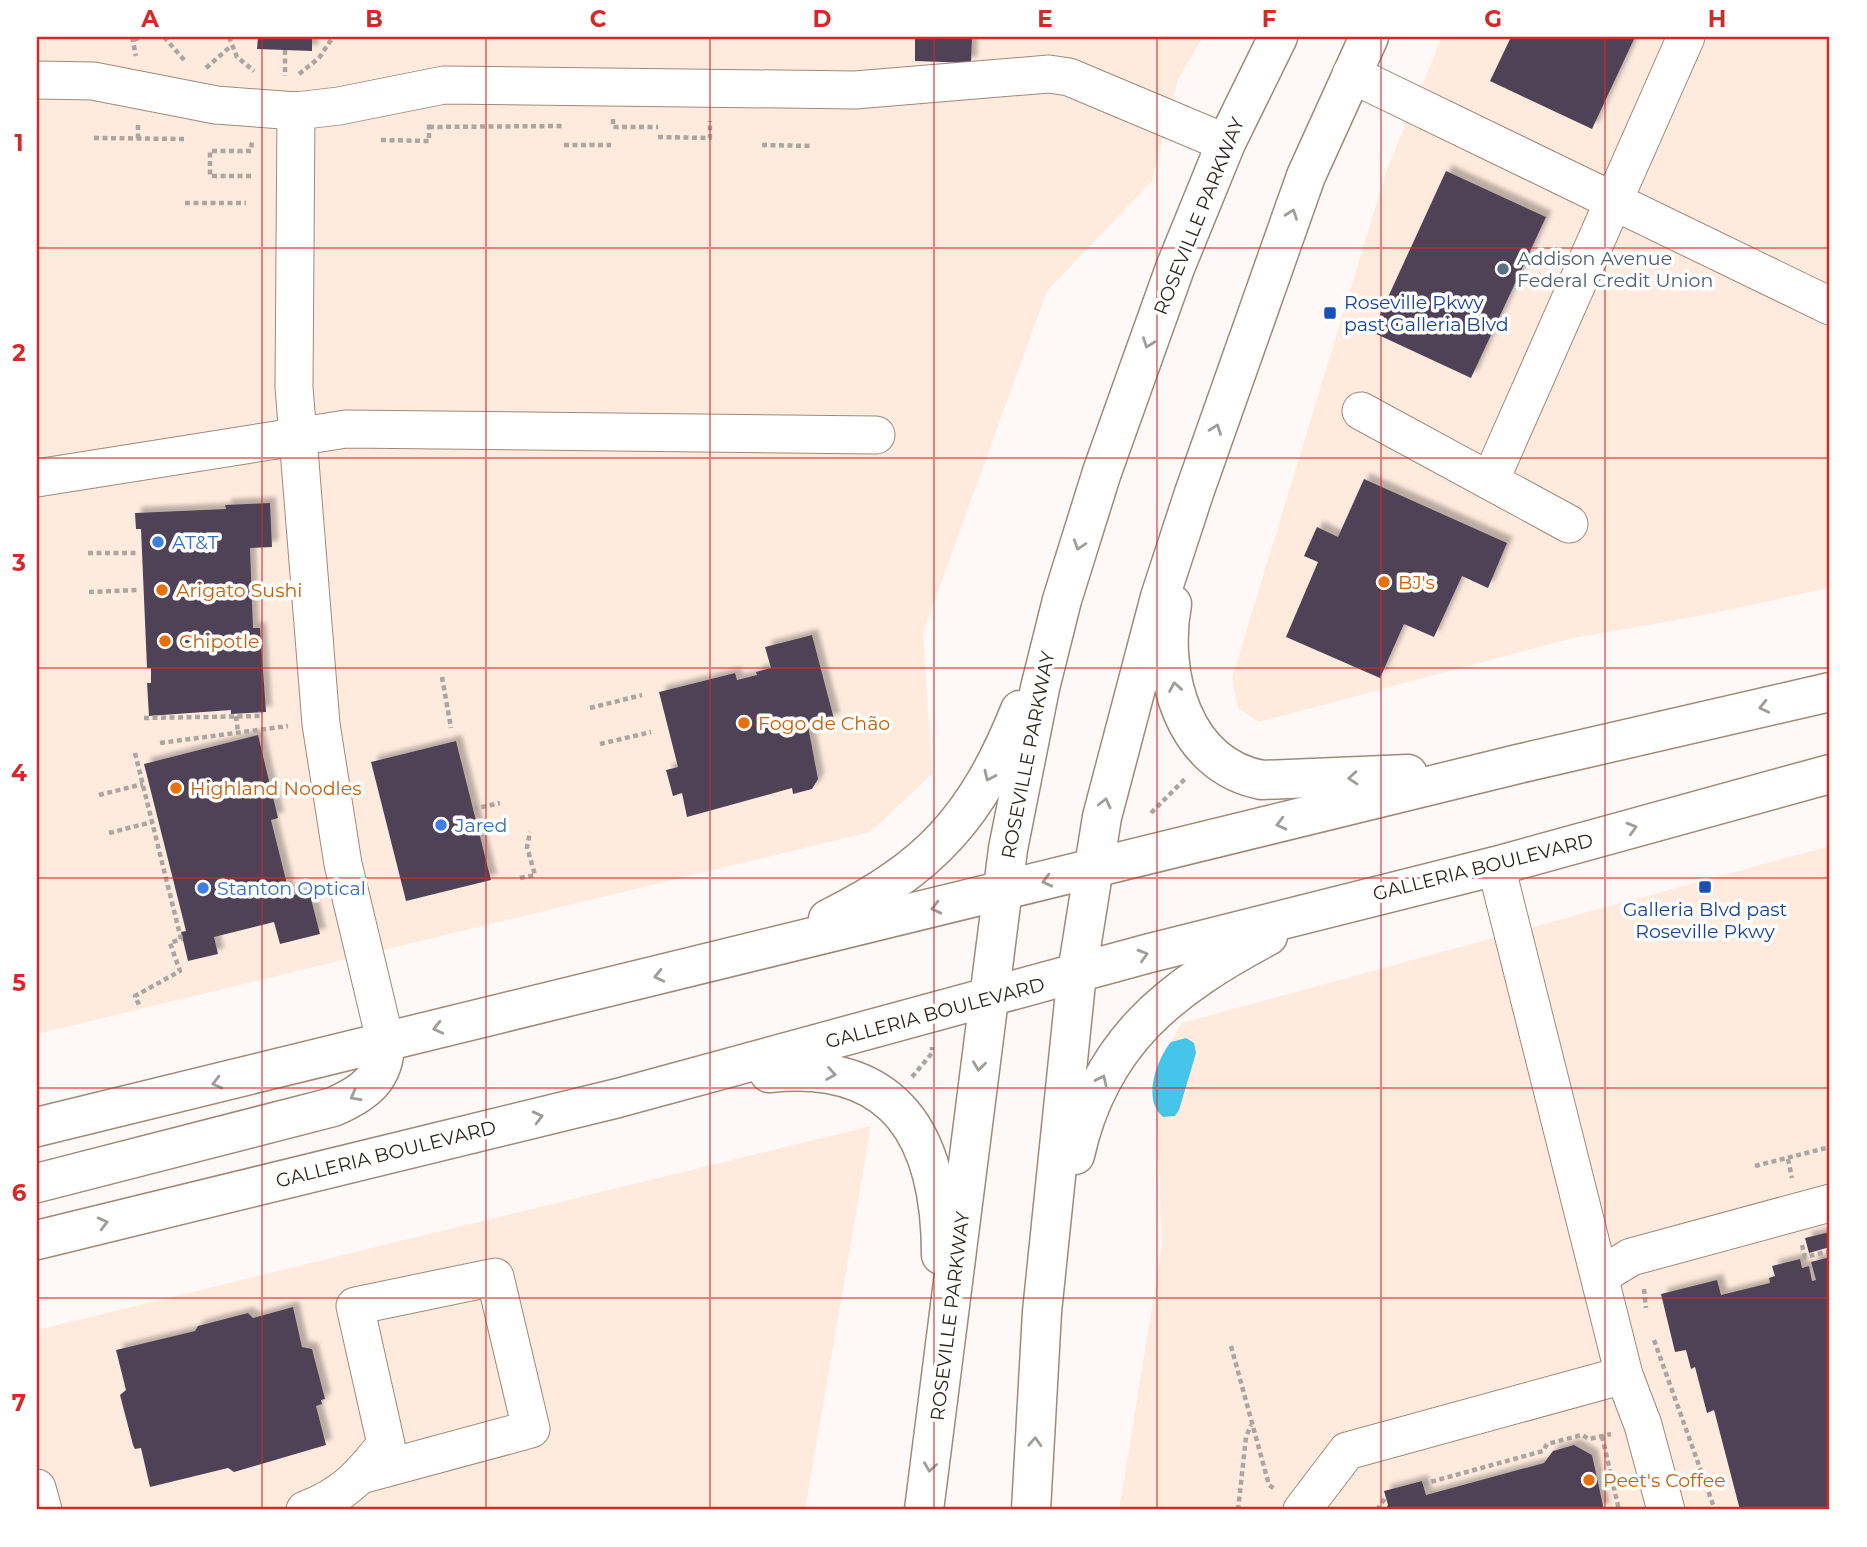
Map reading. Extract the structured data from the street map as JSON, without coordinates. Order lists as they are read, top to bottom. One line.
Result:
{"streets":{"main road":["ROSEVILLE PARKWAY","GALLERIA BOULEVARD"]},"crossings":[["ROSEVILLE PARKWAY","GALLERIA BOULEVARD"]],"places":{"other":["Addison Avenue Federal Credit Union","AT&T","BJ's","Arigato Sushi","Chipotle","Fogo de Chão","Highland Noodles","Jared","Stanton Optical","Peet's Coffee"],"transit":["Roseville Pkwy past Galleria Blvd","Galleria Blvd past Roseville Pkwy"]},"grid":{"columns":["A","B","C","D","E","F","G","H"],"rows":["1","2","3","4","5","6","7"]}}
